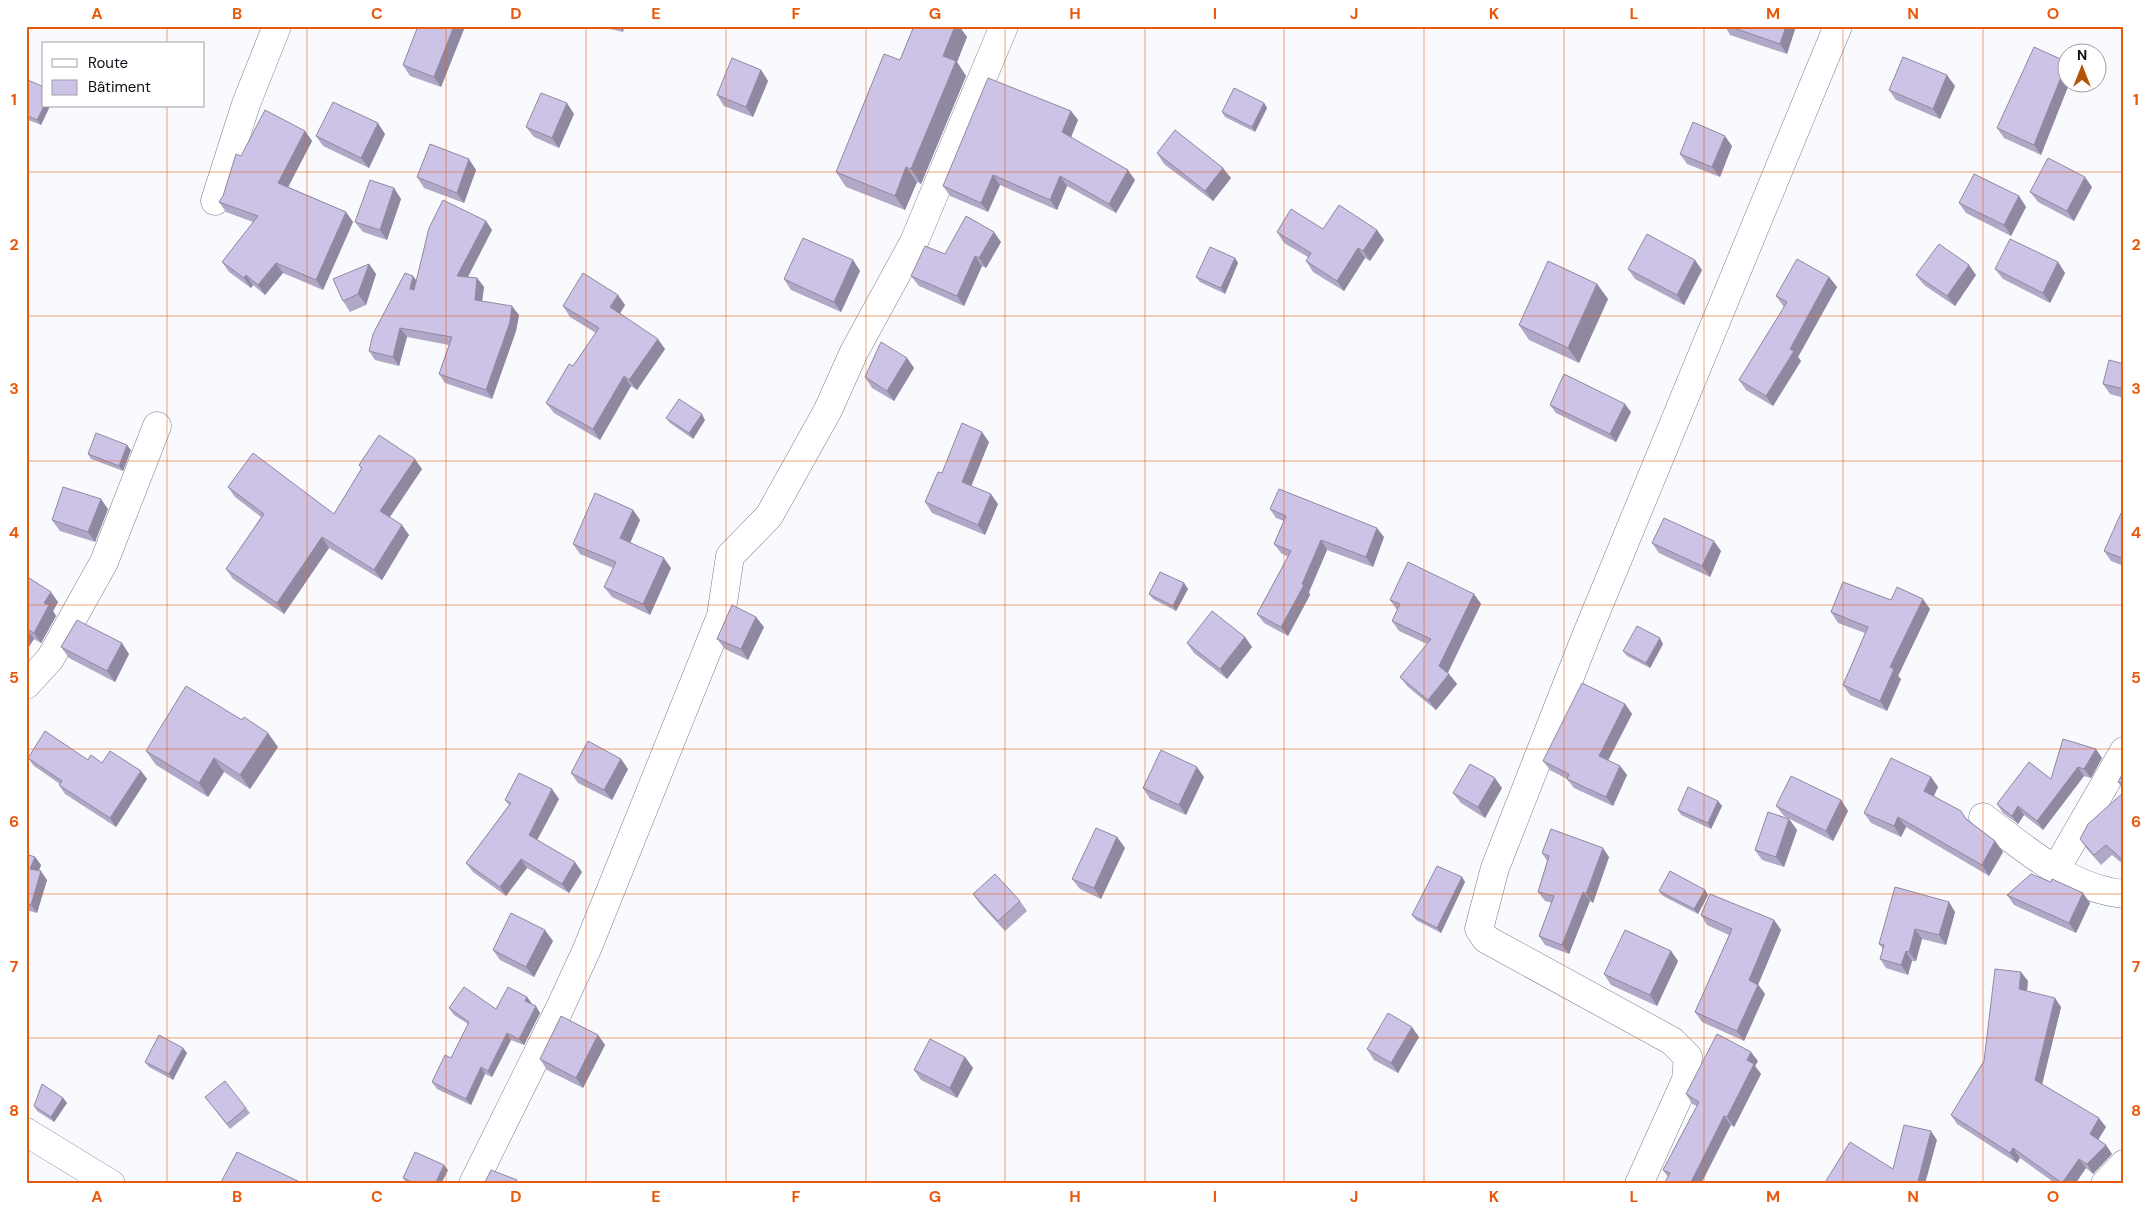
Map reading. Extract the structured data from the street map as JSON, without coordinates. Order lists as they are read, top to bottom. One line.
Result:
{"legend":["Route","Bâtiment"],"north":"top","grid":{"columns":["A","B","C","D","E","F","G","H","I","J","K","L","M","N","O"],"rows":["1","2","3","4","5","6","7","8"]}}
